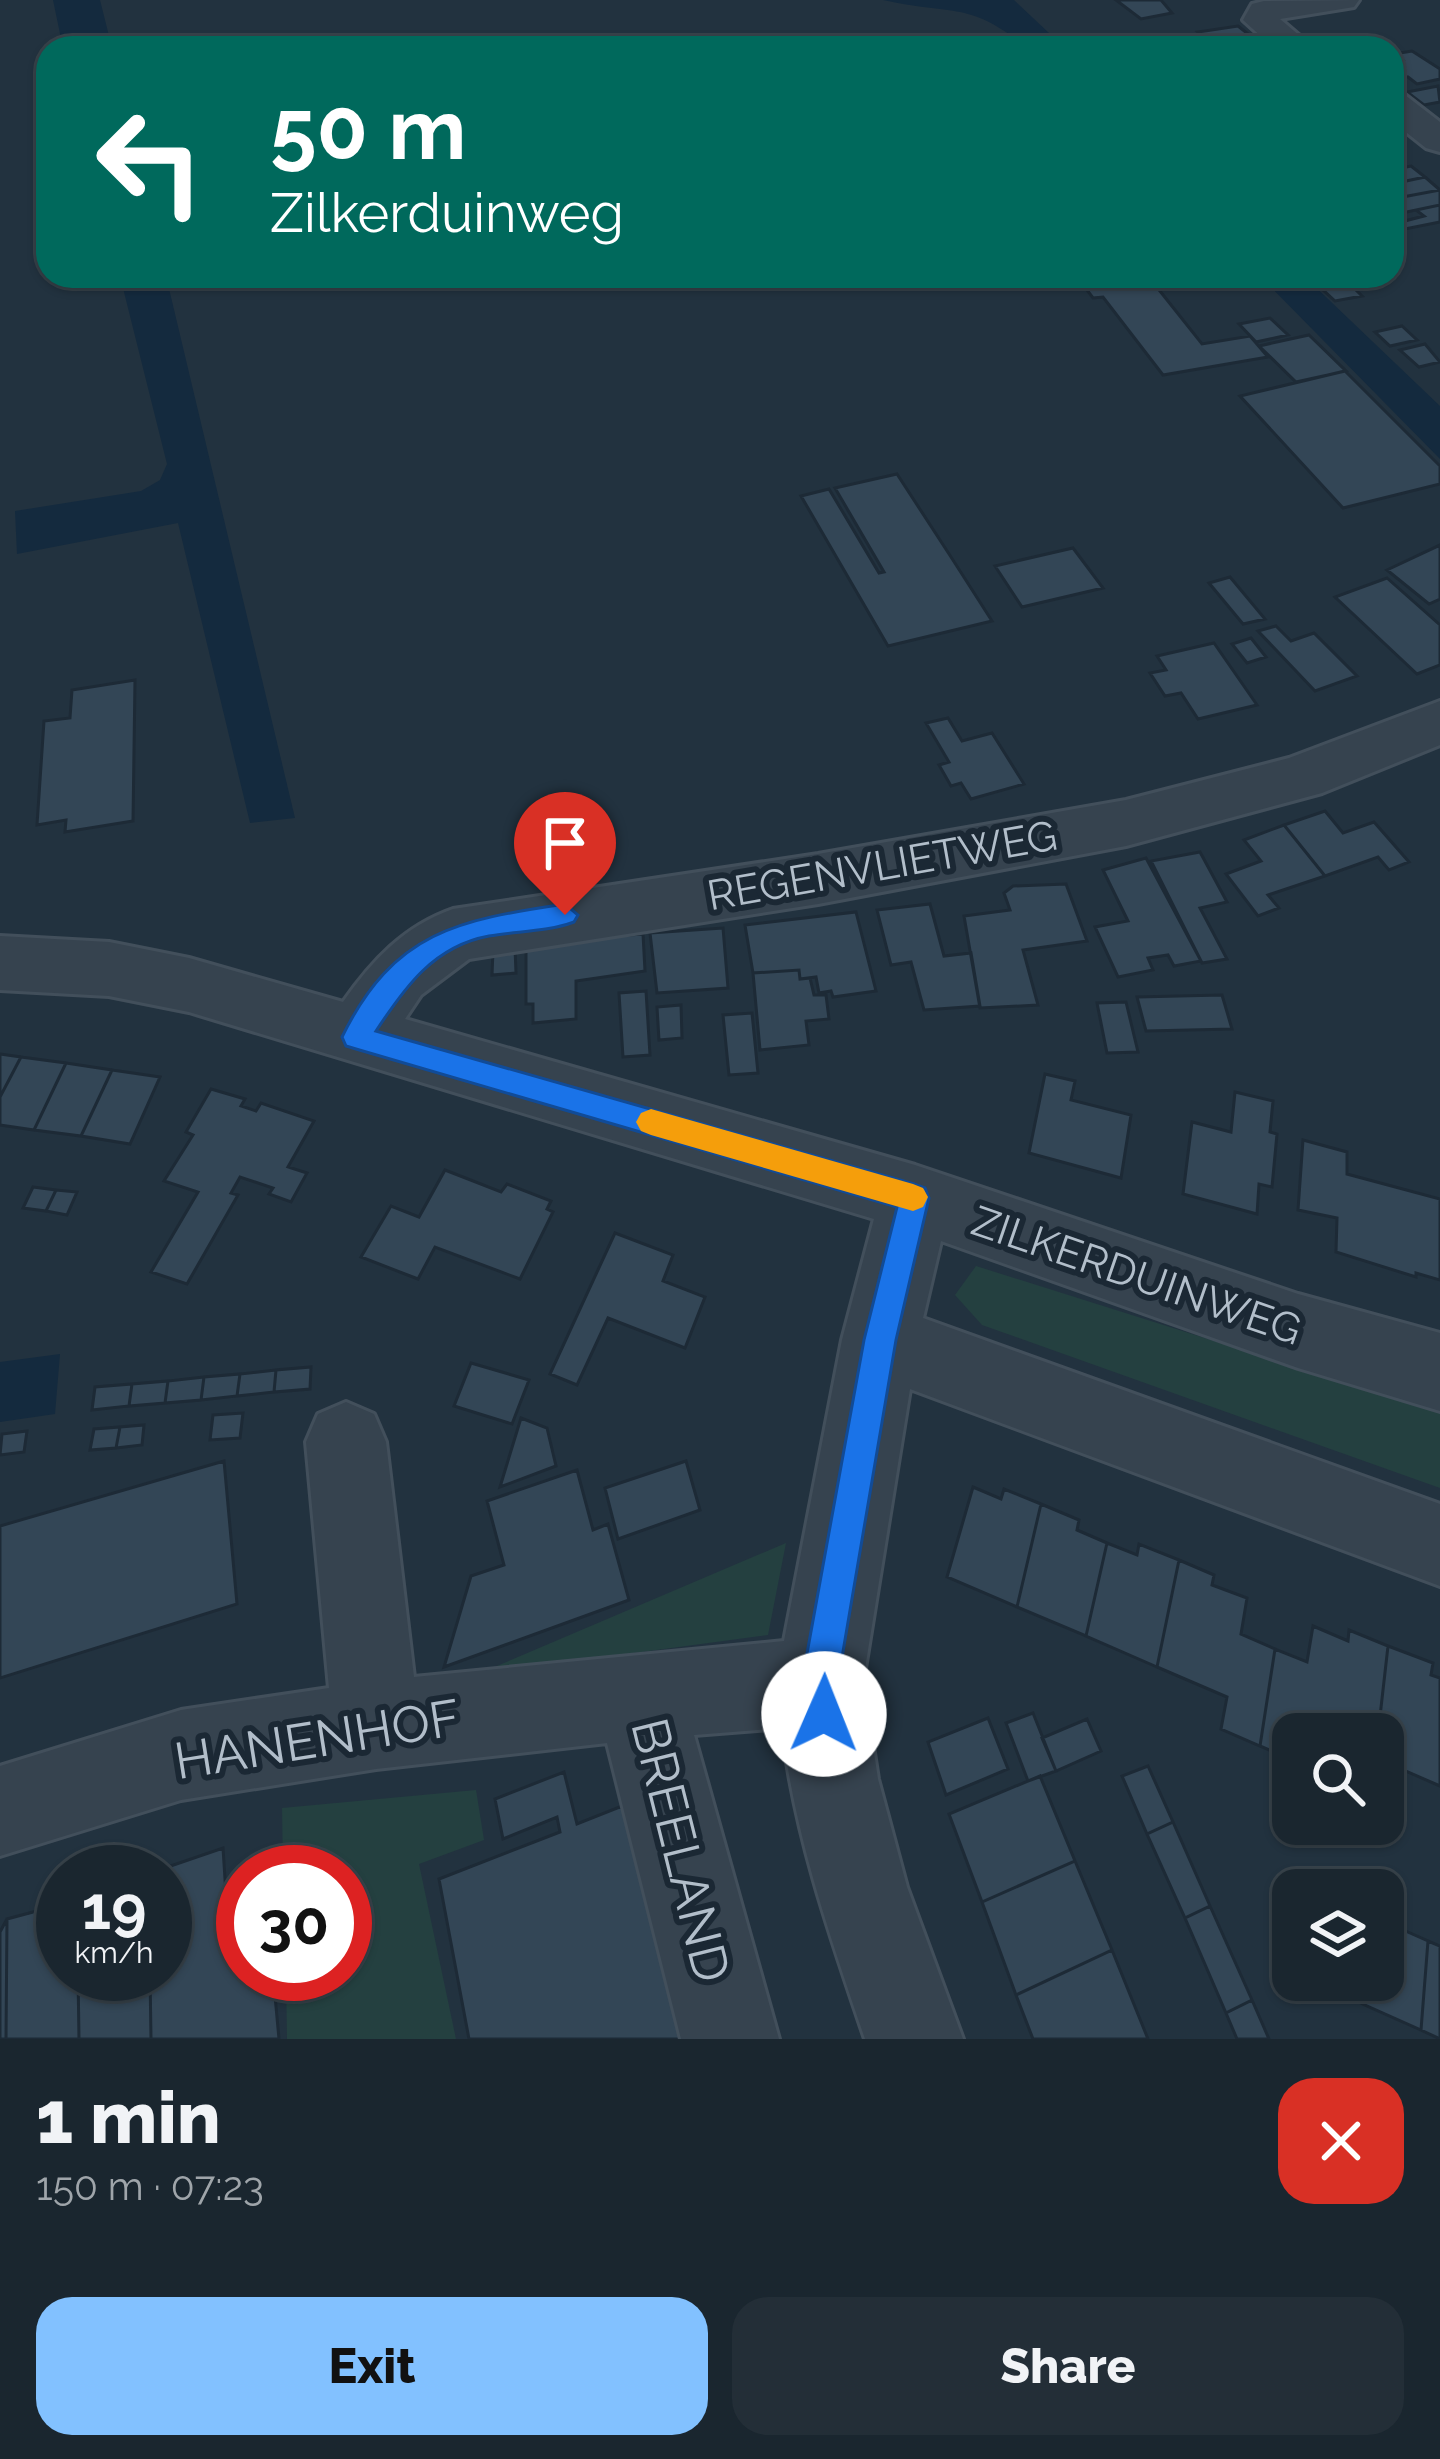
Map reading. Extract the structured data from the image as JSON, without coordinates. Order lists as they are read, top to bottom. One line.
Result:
{"streets":{"street":["REGENVLIETWEG","ZILKERDUINWEG","HANENHOF","BREELAND"]},"crossings":[["REGENVLIETWEG","ZILKERDUINWEG"],["HANENHOF","BREELAND"]],"page":{"turn":["50 m","Zilkerduinweg"],"speed":"19 km/h","limit":"30","heading":["1 min","150 m · 07:23"],"buttons":["Exit","Share"]}}
